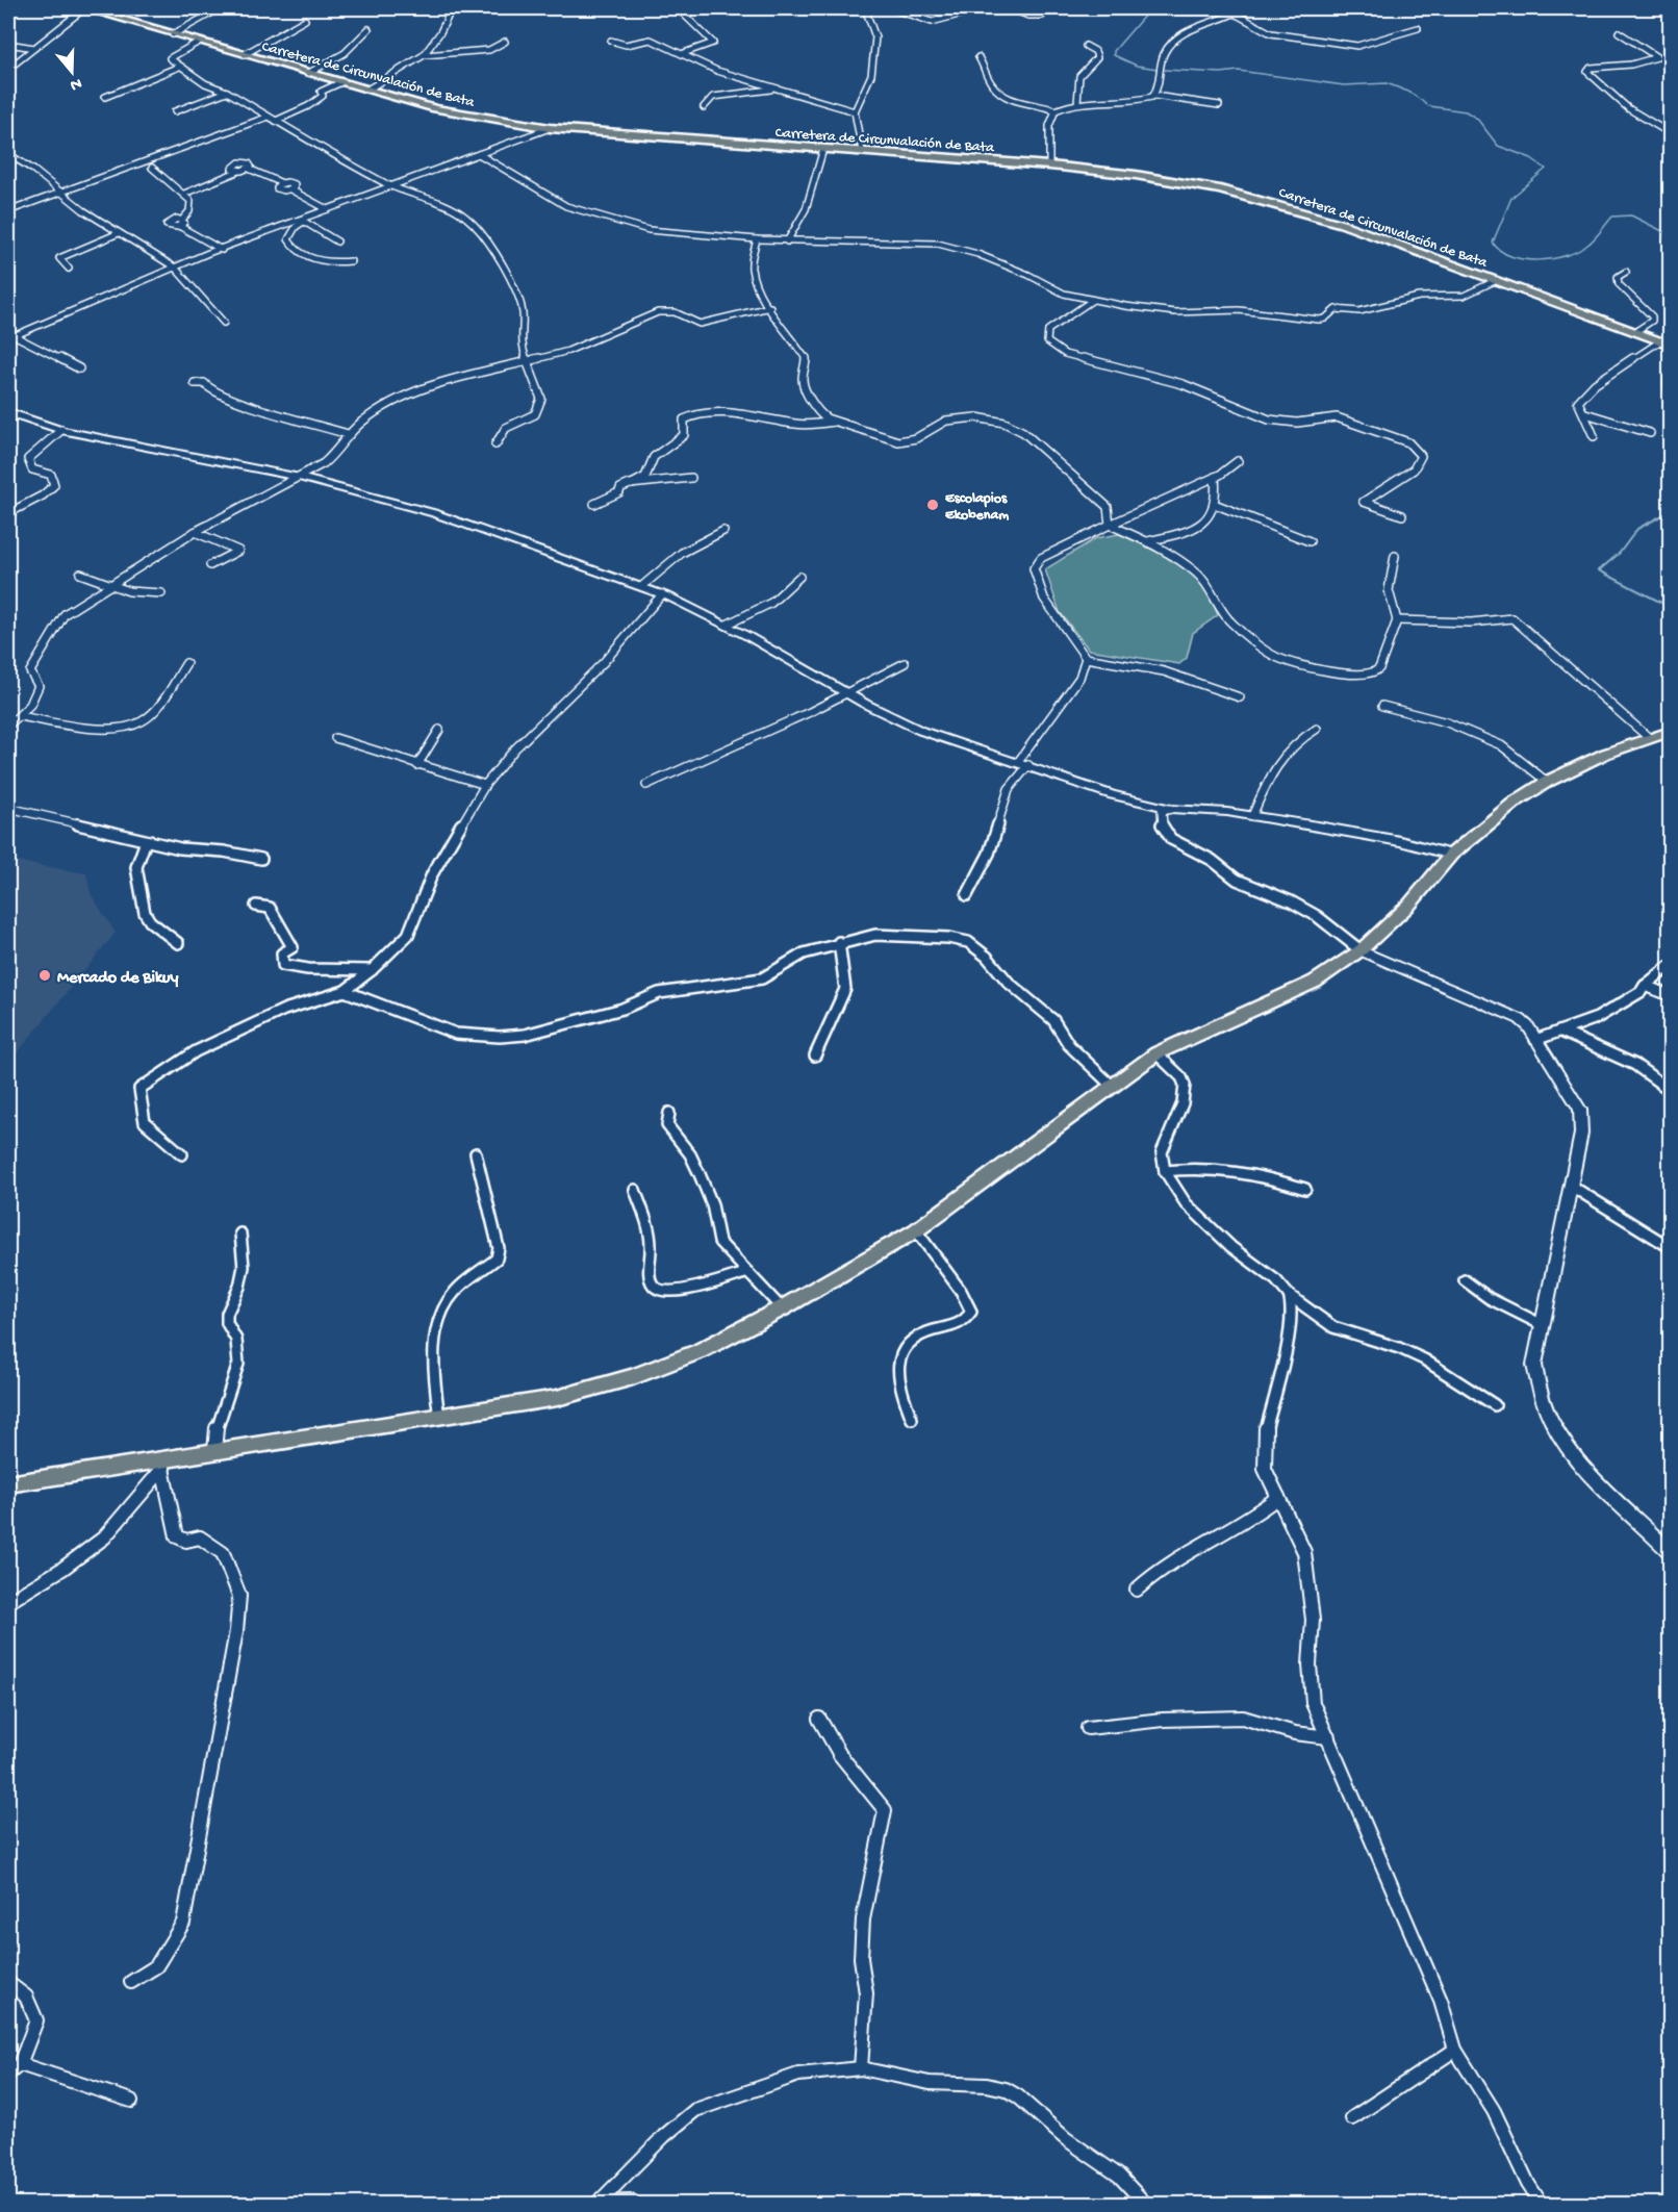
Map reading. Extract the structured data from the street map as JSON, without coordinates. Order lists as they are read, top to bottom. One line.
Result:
{"streets":{"main road":["Carretera de Circunvalación de Bata"]},"places":["Escolapios Ekobenam","Mercado de Bikuy"],"north":"bottom"}
